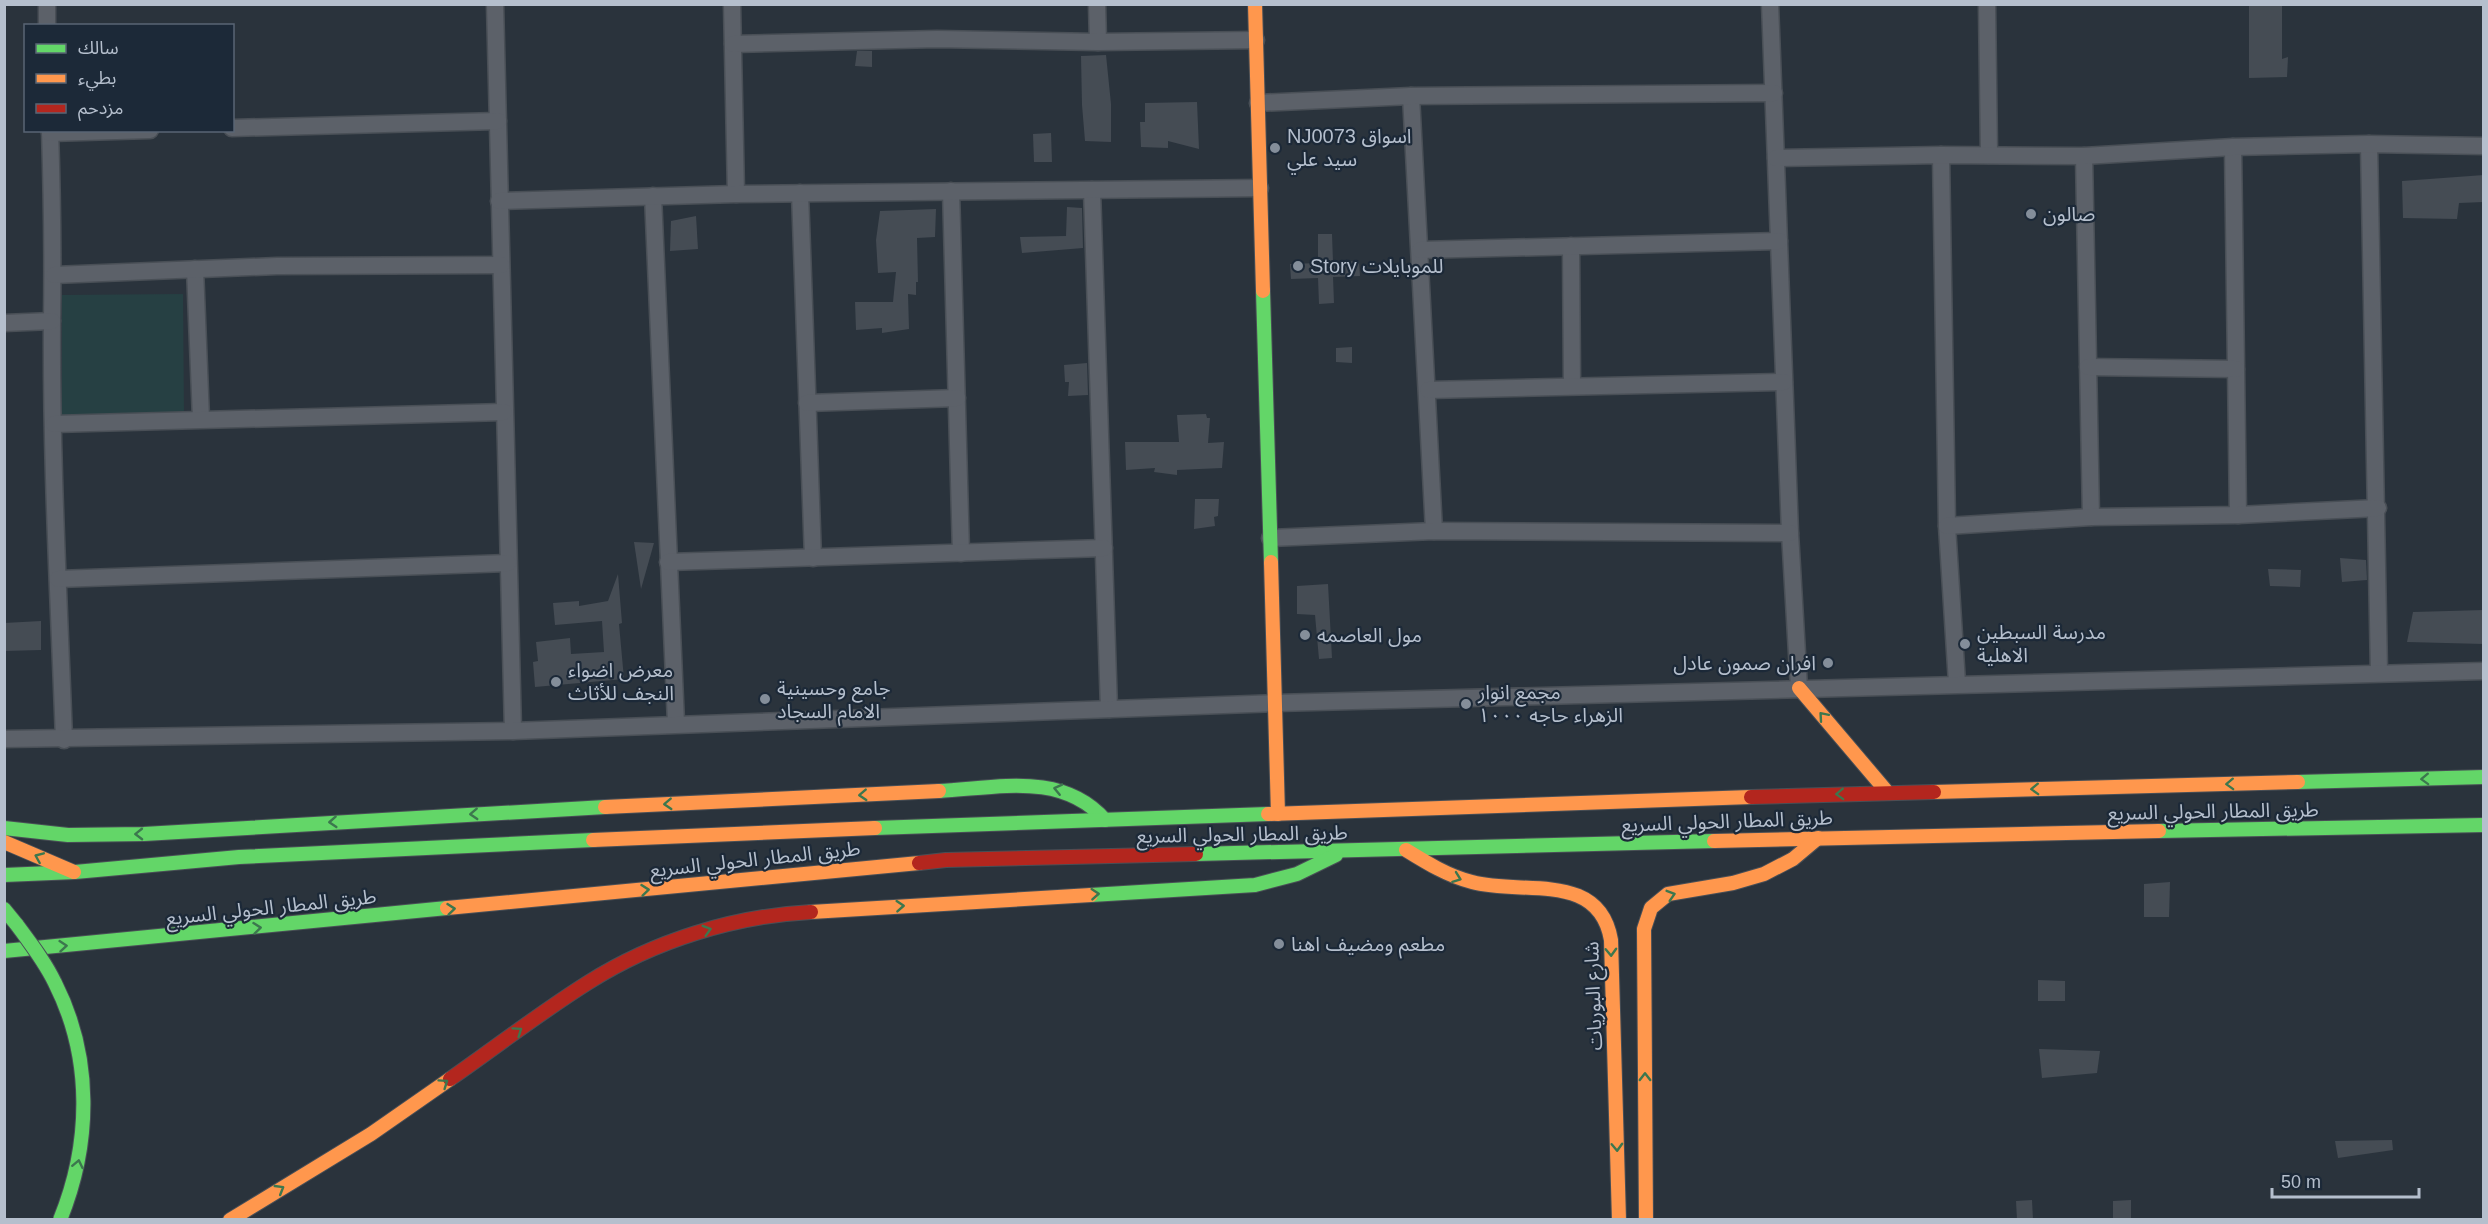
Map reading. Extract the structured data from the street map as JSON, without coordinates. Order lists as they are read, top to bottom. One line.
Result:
{"streets":{"main road":["طريق المطار الحولي السريع","شارع البوريات"]},"crossings":[["طريق المطار الحولي السريع","شارع البوريات"]],"one_way":["شارع البوريات"],"places":["NJ0073 اسواق سيد علي","صالون","Story للموبايلات","مول العاصمه","مدرسة السبطين الاهلية","افران صمون عادل","معرض اضواء النجف للأثاث","جامع وحسينية الامام السجاد","مجمع انوار الزهراء حاجه ١٠٠٠","مطعم ومضيف اهنا"],"legend":["سالك","بطيء","مزدحم"],"scale_bar":"50 m"}
